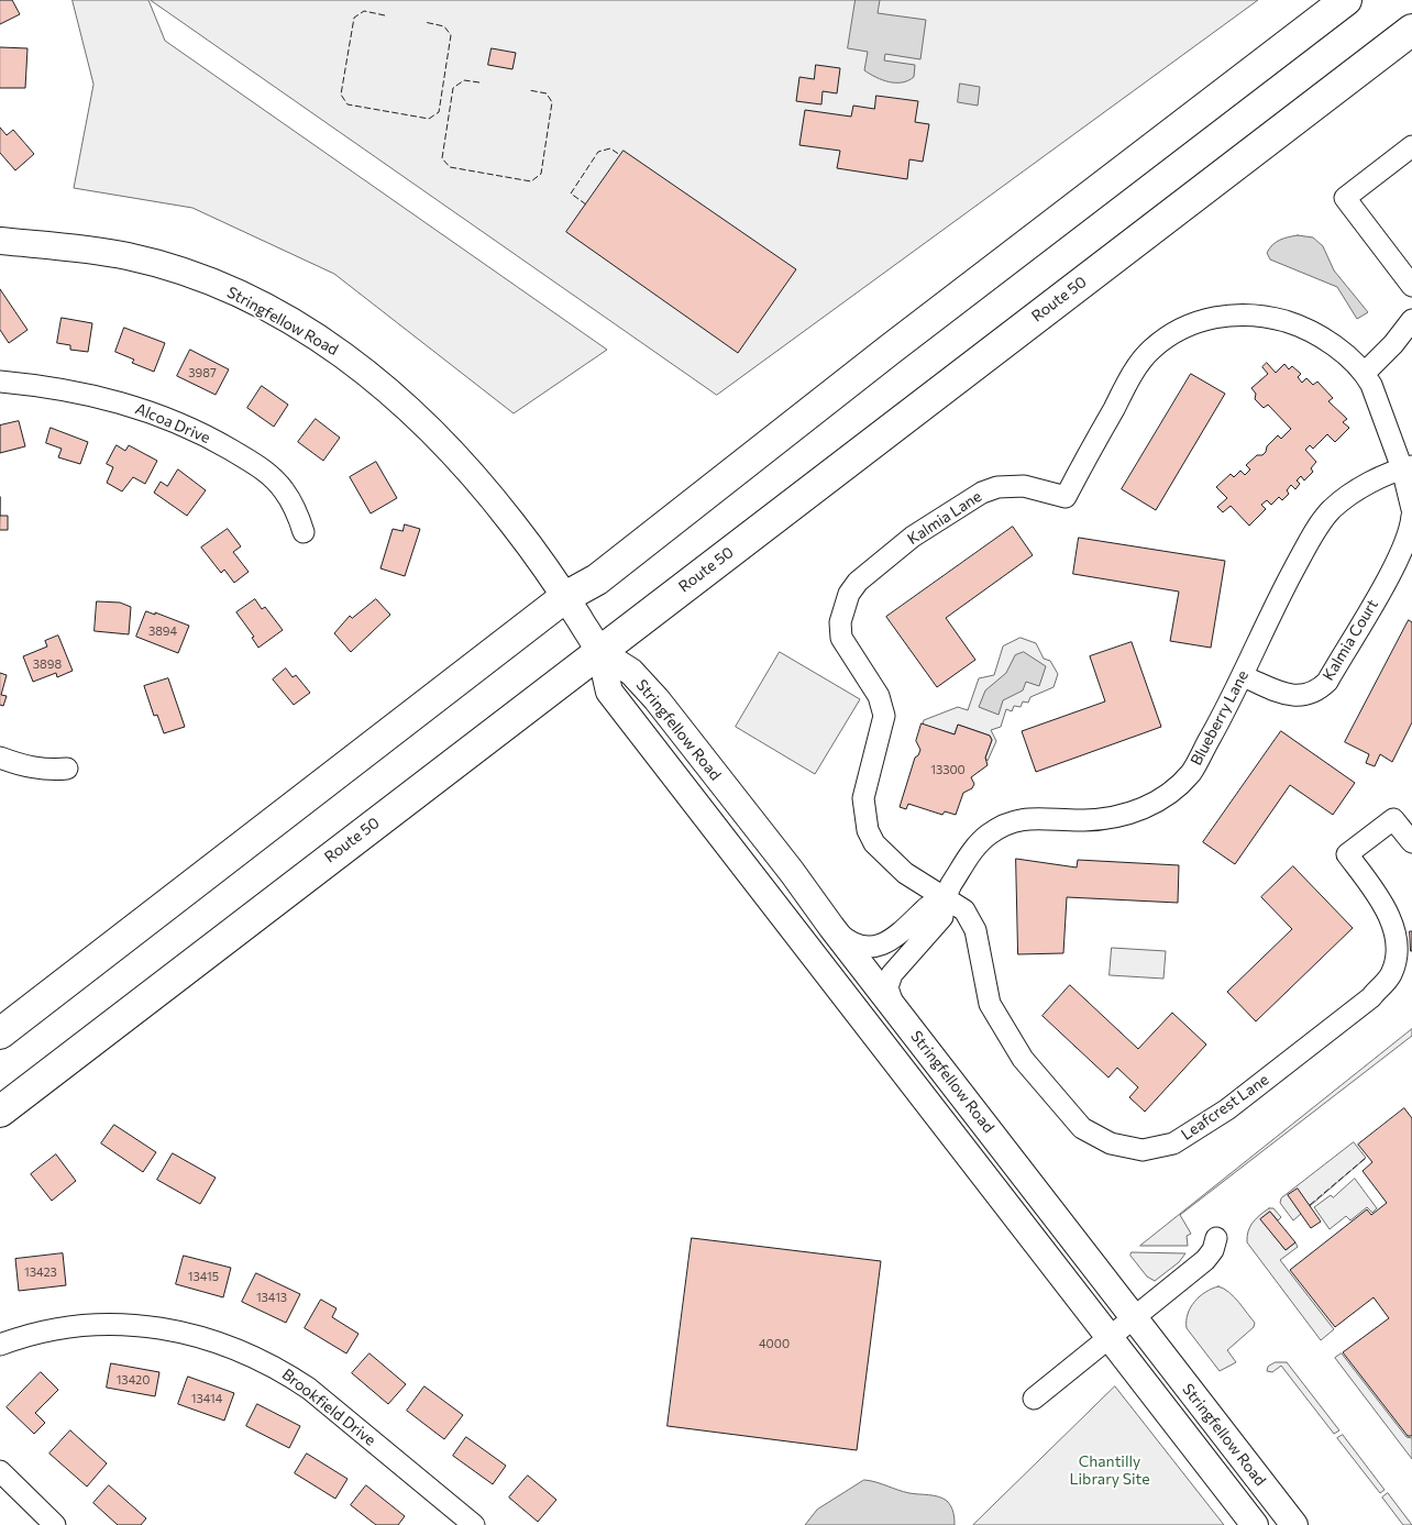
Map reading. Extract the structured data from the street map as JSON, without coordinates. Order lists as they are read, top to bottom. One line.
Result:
{"streets":{"highway":["Route 50"],"main road":["Stringfellow Road"],"street":["Alcoa Drive","Kalmia Lane","Kalmia Court","Blueberry Lane","Leafcrest Lane","Brookfield Drive"]},"crossings":[["Route 50","Stringfellow Road"],["Stringfellow Road","Blueberry Lane"],["Kalmia Lane","Blueberry Lane"],["Kalmia Lane","Leafcrest Lane"],["Kalmia Court","Blueberry Lane"],["Blueberry Lane","Leafcrest Lane"]],"parks":["Chantilly Library Site"],"house_numbers":["3987","3894","3898","13300","13423","13415","13413","4000","13420","13414"]}
